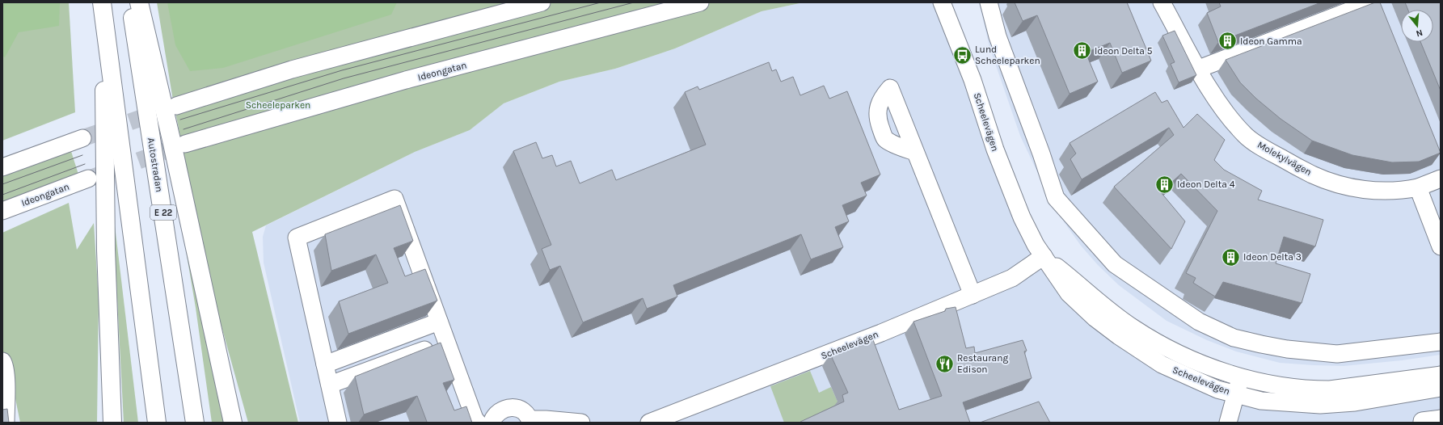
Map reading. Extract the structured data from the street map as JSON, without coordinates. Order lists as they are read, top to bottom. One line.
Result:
{"streets":{"highway":["Autostradan","E 22"],"street":["Ideongatan","Scheelevägen","Molekylvägen"]},"parks":["Scheeleparken"],"places":{"building":["Ideon Gamma","Ideon Delta 5","Ideon Delta 4","Ideon Delta 3"],"bus stop":["Lund Scheeleparken"],"restaurant":["Restaurang Edison"]},"north":"bottom"}
